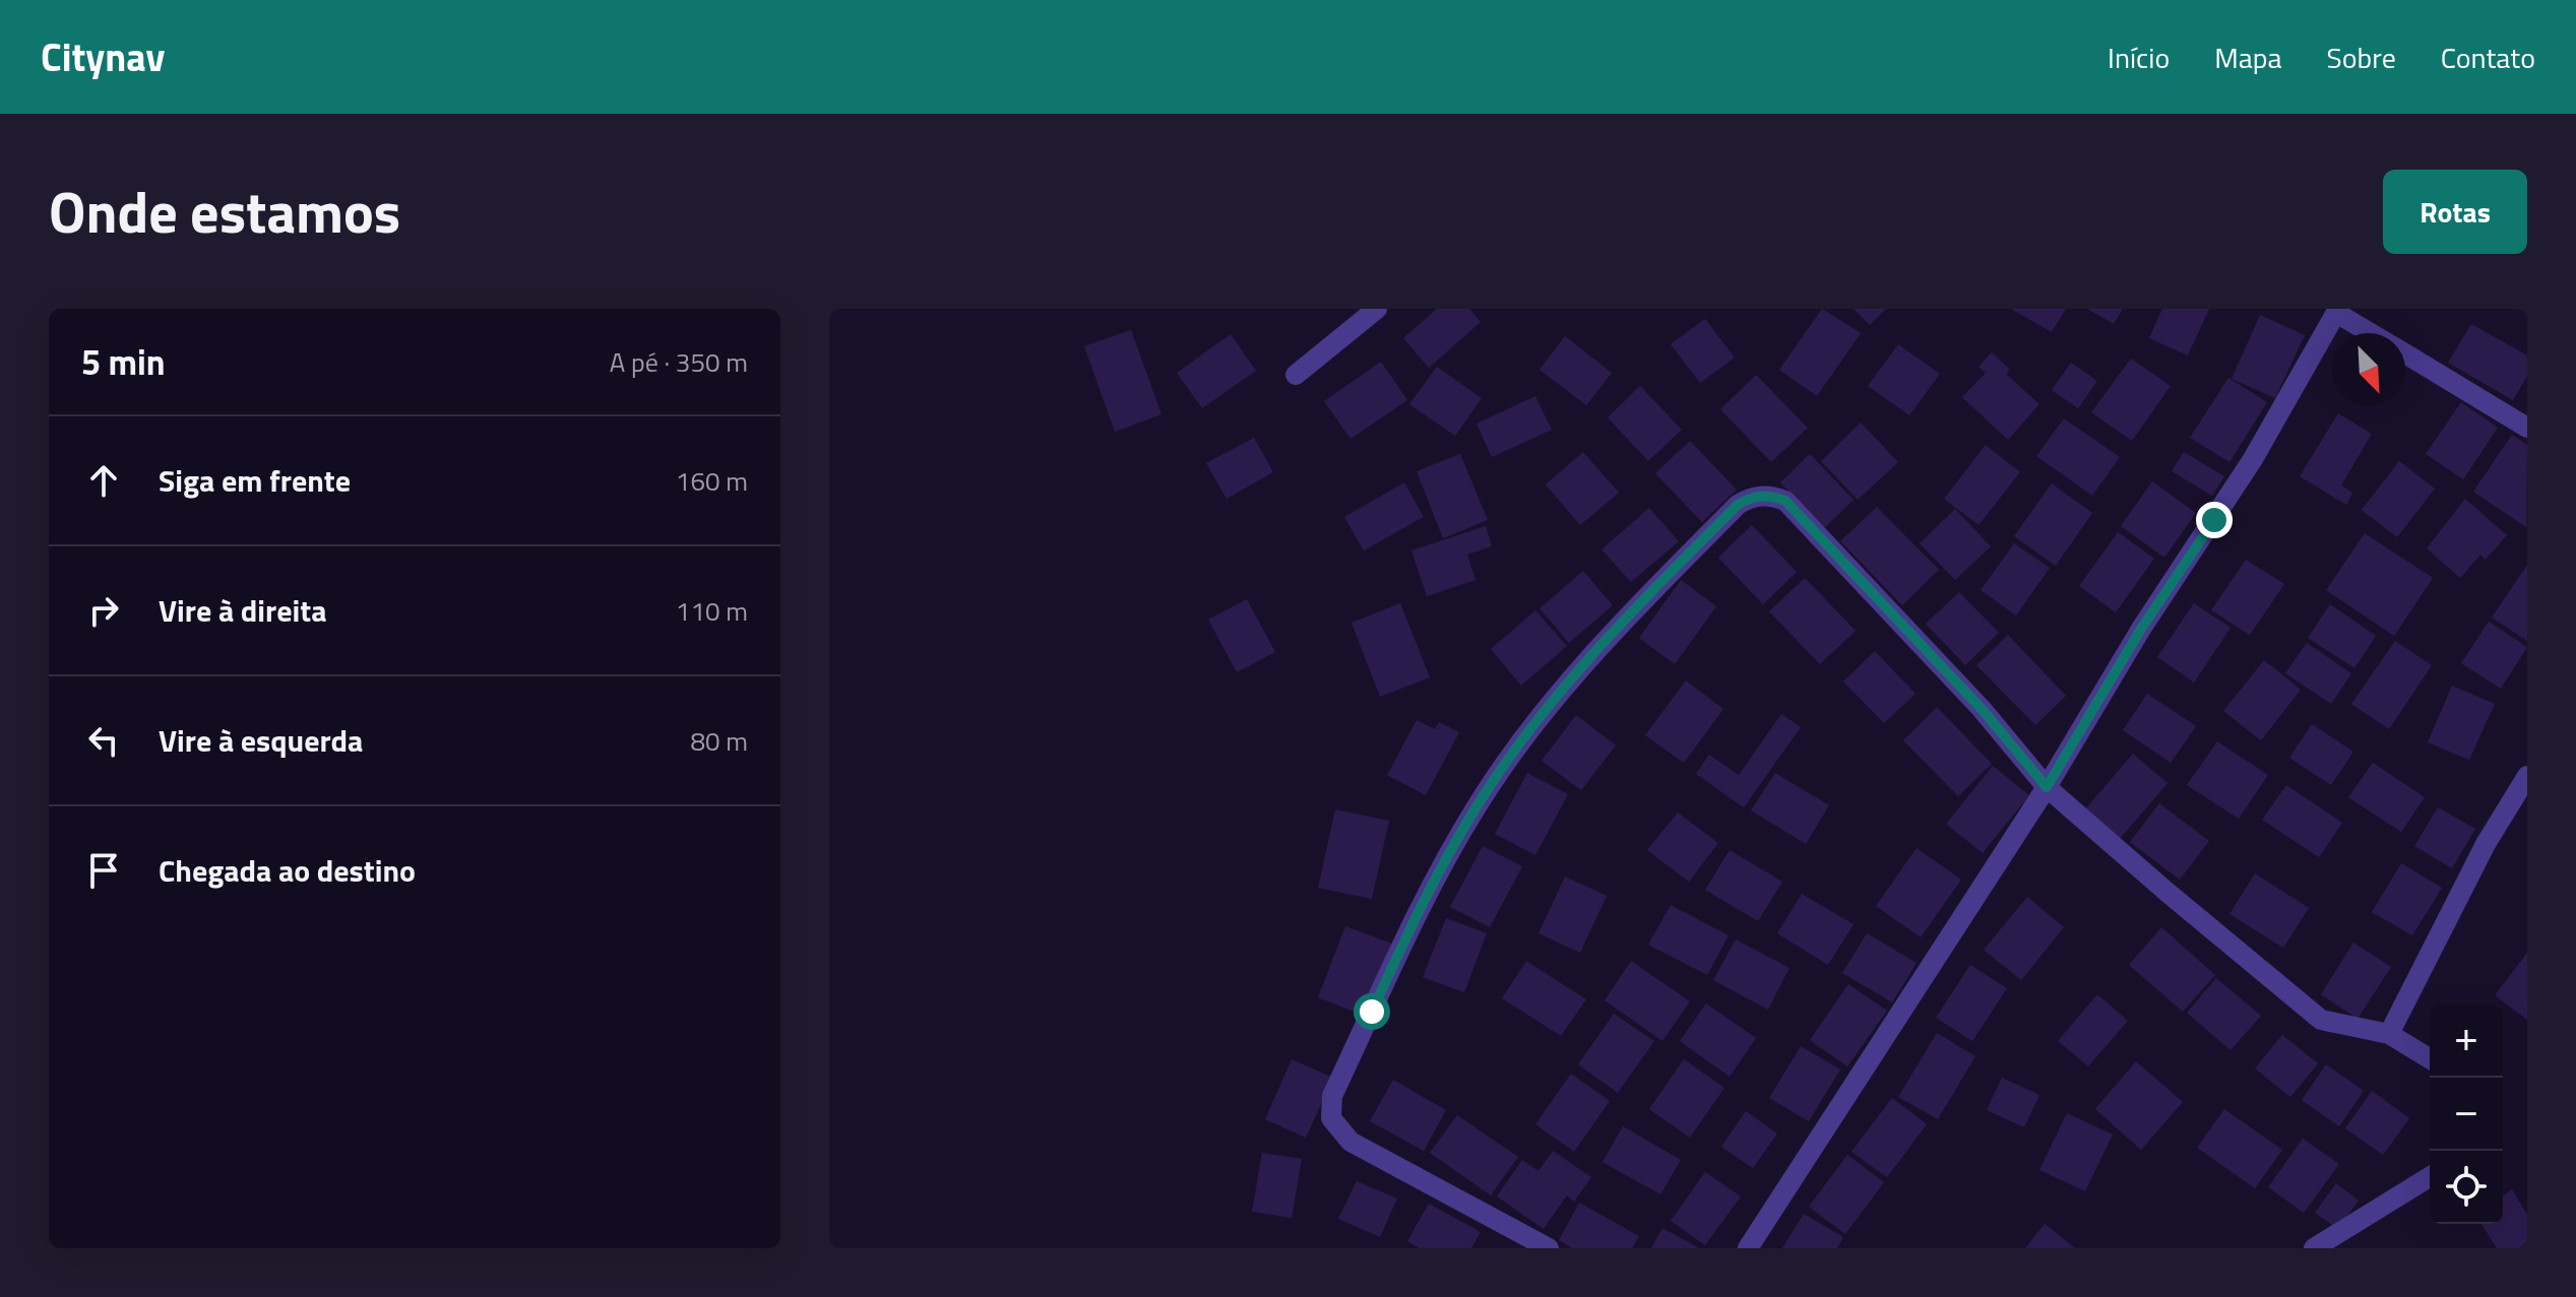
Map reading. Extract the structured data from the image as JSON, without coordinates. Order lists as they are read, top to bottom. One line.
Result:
{"north":"bottom right","page":{"header":"Citynav","nav":["Início","Mapa","Sobre","Contato"],"title":"Onde estamos","buttons":"Rotas","heading":["5 min","A pé · 350 m"],"list":[["Siga em frente","160 m"],["Vire à direita","110 m"],["Vire à esquerda","80 m"],"Chegada ao destino"],"map_buttons":["+","−"]}}
